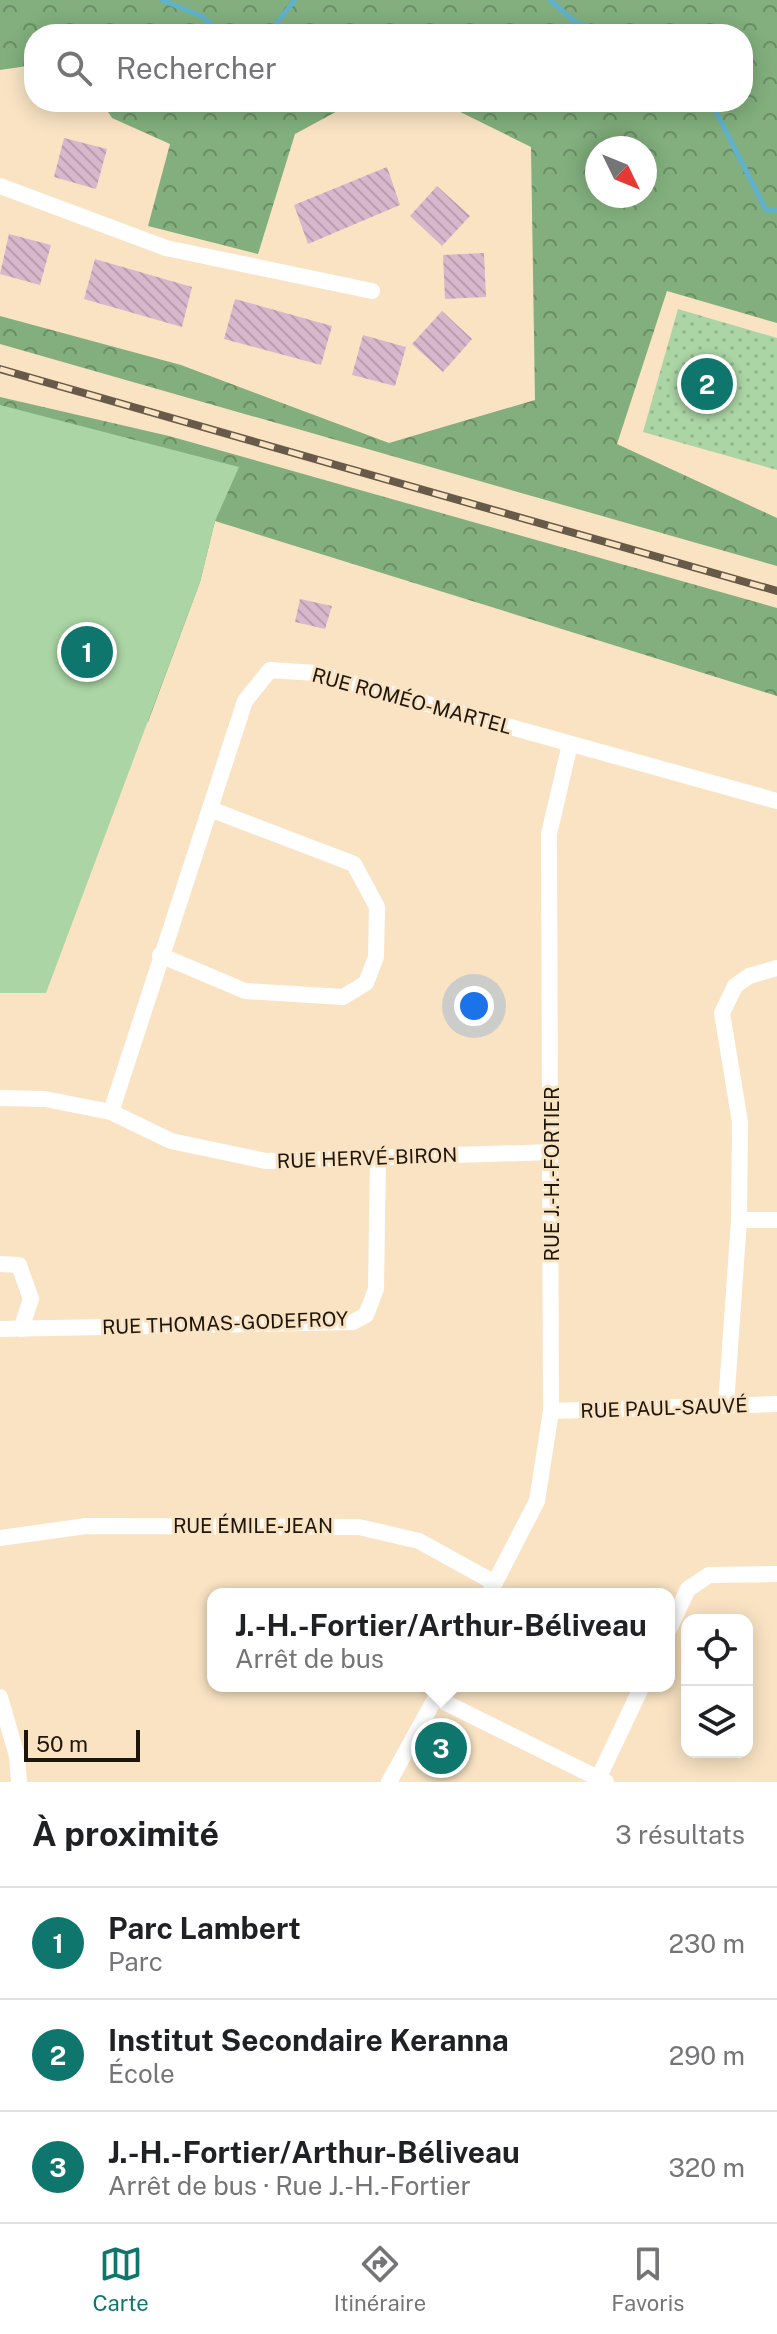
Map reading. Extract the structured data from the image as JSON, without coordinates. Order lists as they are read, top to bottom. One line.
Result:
{"streets":{"street":["RUE ROMÉO-MARTEL","RUE HERVÉ-BIRON","RUE J.-H.-FORTIER","RUE THOMAS-GODEFROY","RUE PAUL-SAUVÉ","RUE ÉMILE-JEAN"]},"crossings":[["RUE ROMÉO-MARTEL","RUE HERVÉ-BIRON"],["RUE ROMÉO-MARTEL","RUE J.-H.-FORTIER"],["RUE HERVÉ-BIRON","RUE J.-H.-FORTIER"],["RUE HERVÉ-BIRON","RUE THOMAS-GODEFROY"],["RUE J.-H.-FORTIER","RUE PAUL-SAUVÉ"]],"scale_bar":"50 m","north":"bottom right","page":{"search":"Rechercher","pins":["2","1","3"],"popup":["J.-H.-Fortier/Arthur-Béliveau","Arrêt de bus"],"scale":"50 m","heading":["À proximité","3 résultats"],"list":[{"mark":"1","name":"Parc Lambert","note":"Parc","value":"230 m"},{"mark":"2","name":"Institut Secondaire Keranna","note":"École","value":"290 m"},{"mark":"3","name":"J.-H.-Fortier/Arthur-Béliveau","note":"Arrêt de bus · Rue J.-H.-Fortier","value":"320 m"}],"nav":["Carte","Itinéraire","Favoris"]}}
